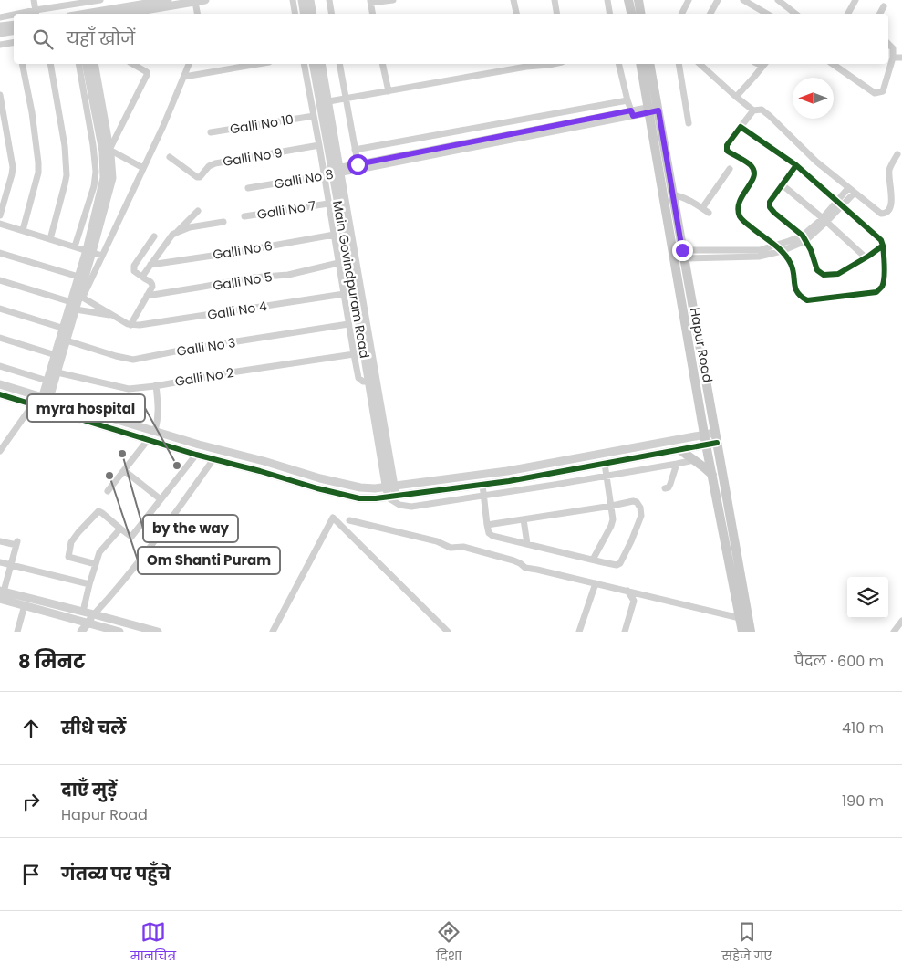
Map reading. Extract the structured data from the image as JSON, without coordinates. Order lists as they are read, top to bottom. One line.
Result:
{"streets":{"main road":["Hapur Road"],"street":["Galli No 10","Galli No 9","Galli No 8","Galli No 7","Galli No 6","Main Govindpuram Road","Galli No 5","Galli No 4","Galli No 3","Galli No 2"]},"crossings":[["Galli No 8","Main Govindpuram Road"],["Galli No 8","Hapur Road"]],"places":["by the way","myra hospital","Om Shanti Puram"],"north":"left","page":{"search":"यहाँ खोजें","heading":["8 मिनट","पैदल · 600 m"],"list":[["सीधे चलें","410 m"],["दाएँ मुड़ें","Hapur Road","190 m"],"गंतव्य पर पहुँचे"],"nav":["मानचित्र","दिशा","सहेजे गए"]}}
